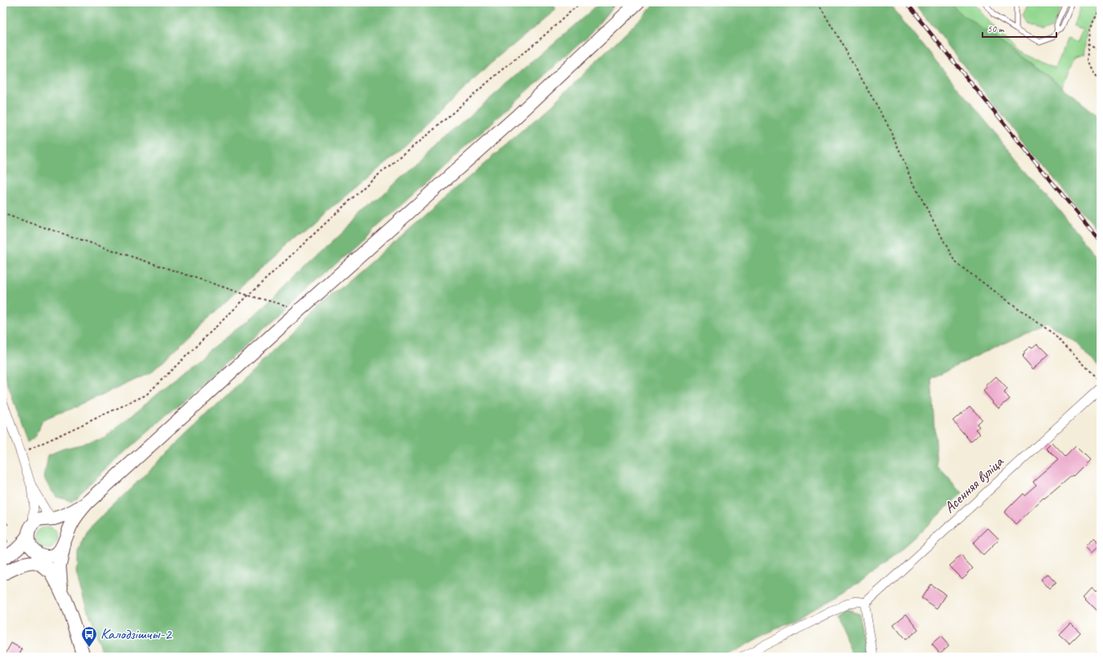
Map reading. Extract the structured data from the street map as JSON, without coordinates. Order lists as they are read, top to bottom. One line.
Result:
{"streets":{"street":["Асенняя вуліца"]},"places":{"bus stop":["Калодзішчы-2"]},"scale_bar":"50 m"}
